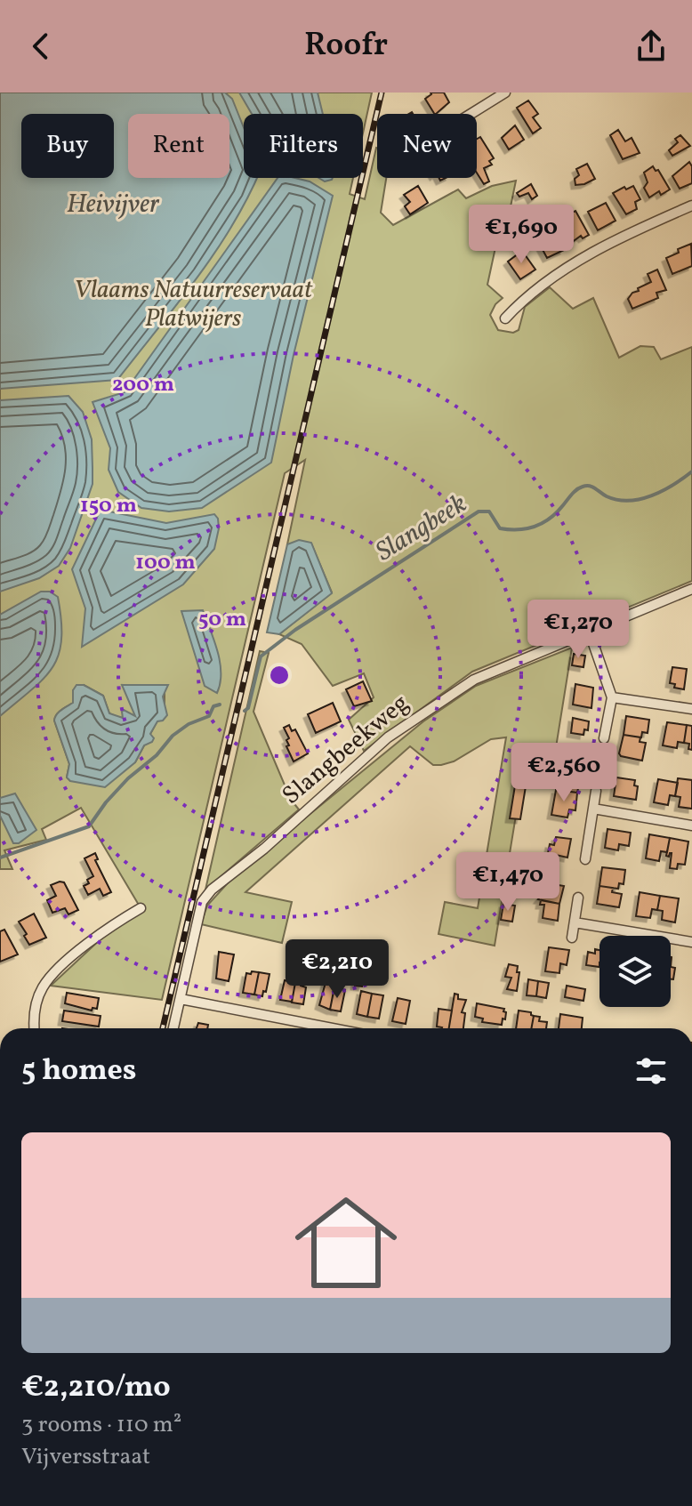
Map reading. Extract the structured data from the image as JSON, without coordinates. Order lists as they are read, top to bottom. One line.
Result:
{"streets":{"street":["Slangbeekweg"]},"water":["Heivijver","Slangbeek"],"parks":["Vlaams Natuurreservaat Platwijers"],"page":{"header":"Roofr","chip":["Buy","Rent","Filters","New"],"price":["€1,690","€1,270","€2,560","€1,470","€2,210"],"heading":"5 homes","list":[{"name":"€2,210/mo","note":"3 rooms · 110 m² · Vijversstraat"}]},"rings":["200 m","150 m","100 m","50 m"]}
